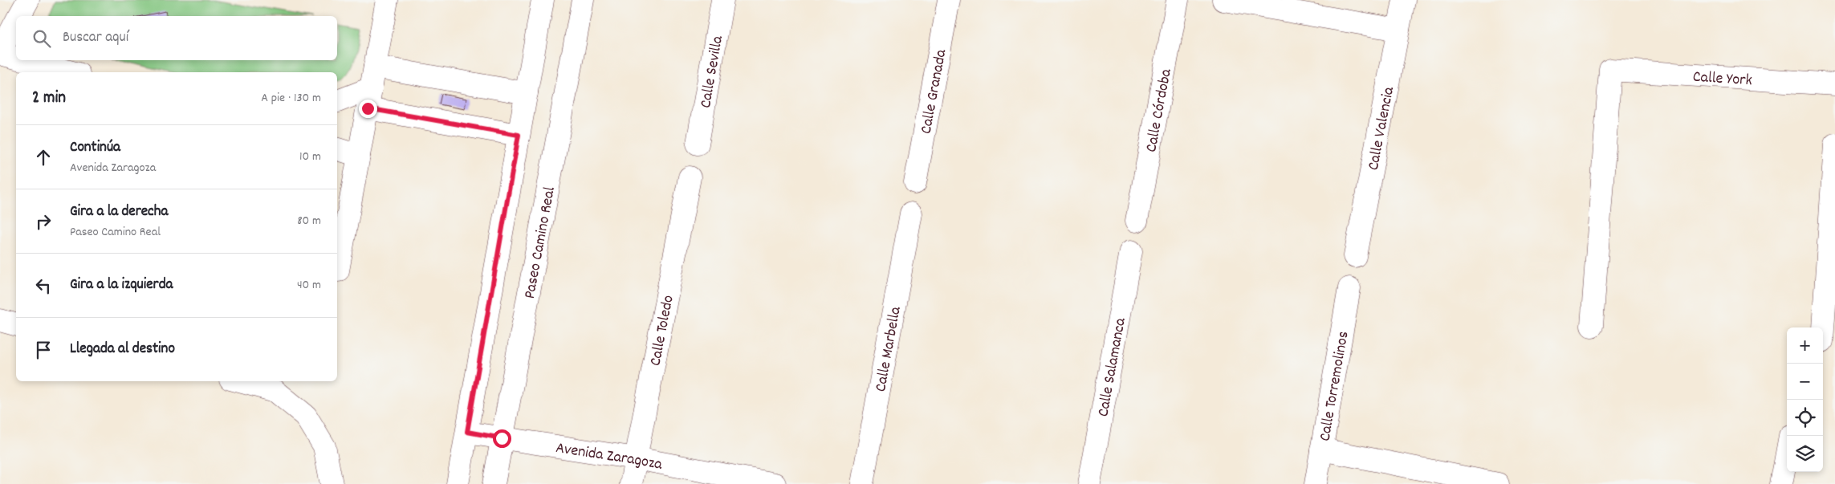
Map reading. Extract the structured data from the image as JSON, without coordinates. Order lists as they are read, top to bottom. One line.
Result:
{"streets":{"street":["Calle Sevilla","Calle York","Calle Granada","Calle Córdoba","Calle Valencia","Paseo Camino Real","Calle Toledo","Calle Marbella","Calle Salamanca","Calle Torremolinos","Avenida Zaragoza"]},"crossings":[["Paseo Camino Real","Avenida Zaragoza"],["Calle Toledo","Avenida Zaragoza"]],"page":{"search":"Buscar aquí","heading":["2 min","A pie · 130 m"],"list":[["Continúa","Avenida Zaragoza","10 m"],["Gira a la derecha","Paseo Camino Real","80 m"],["Gira a la izquierda","40 m"],"Llegada al destino"],"map_buttons":["+","−"]}}
